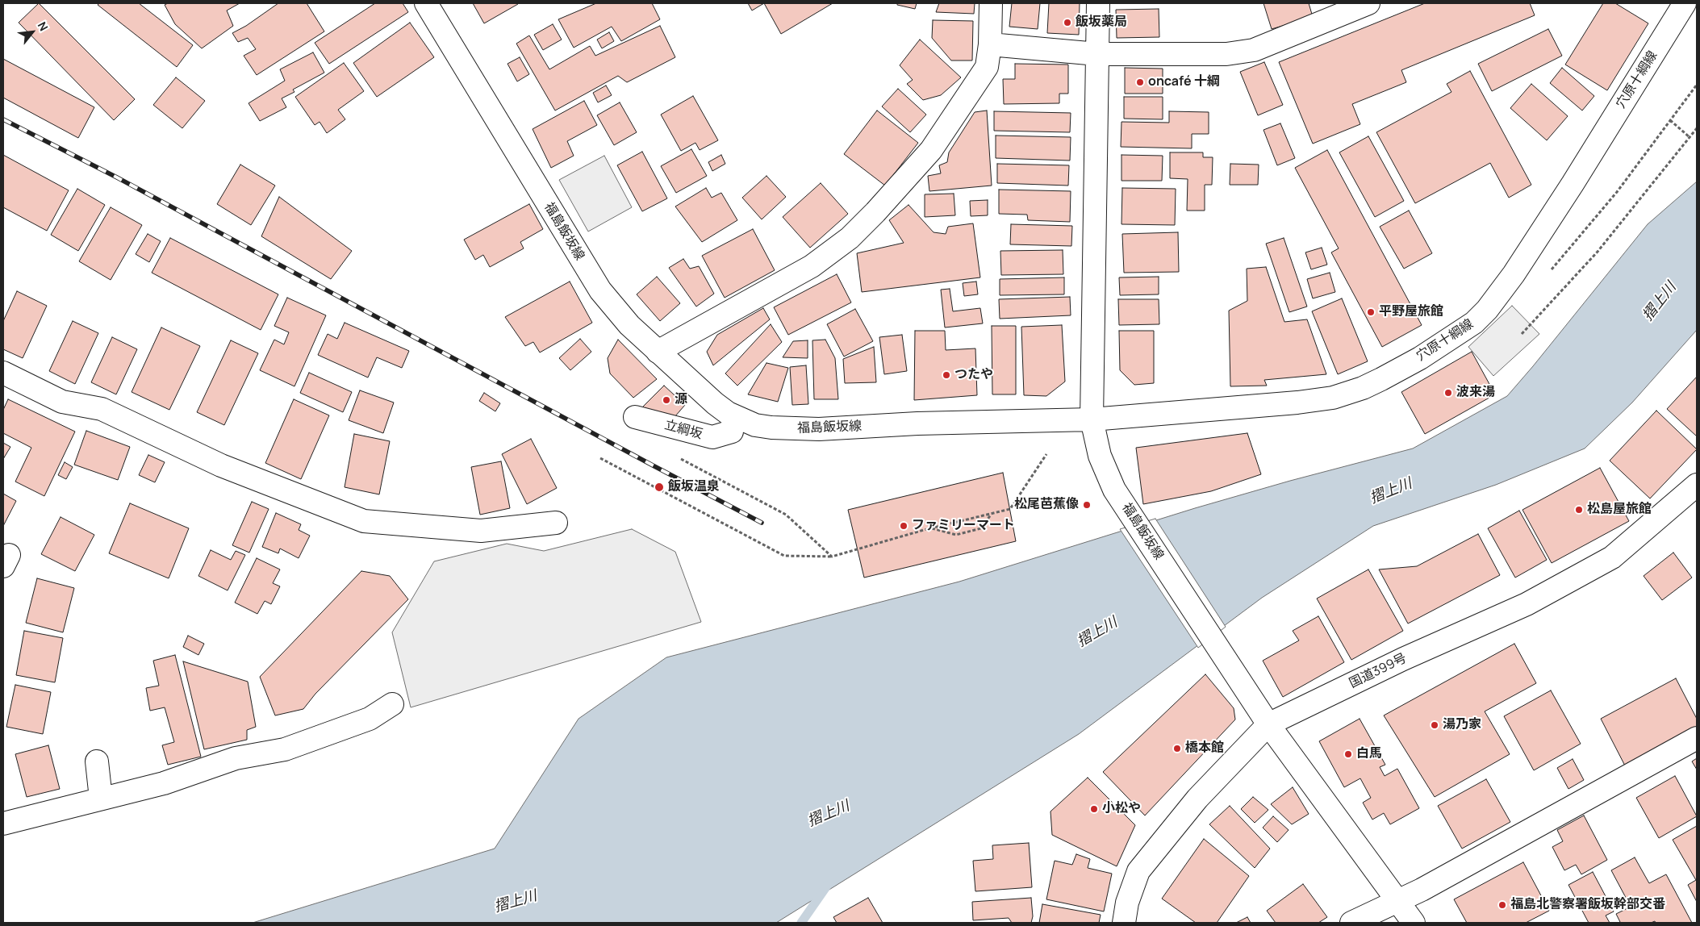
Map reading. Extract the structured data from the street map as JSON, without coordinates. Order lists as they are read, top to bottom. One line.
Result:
{"streets":{"main road":["穴原十綱線","福島飯坂線","立綱坂","国道399号"]},"crossings":[["穴原十綱線","福島飯坂線"],["福島飯坂線","国道399号"]],"water":["摺上川"],"places":["飯坂薬局","oncafé 十綱","平野屋旅館","つたや","波来湯","源","飯坂温泉","松尾芭蕉像","松島屋旅館","ファミリーマート","湯乃家","橋本館","白馬","小松や","福島北警察署飯坂幹部交番"],"north":"top right"}
